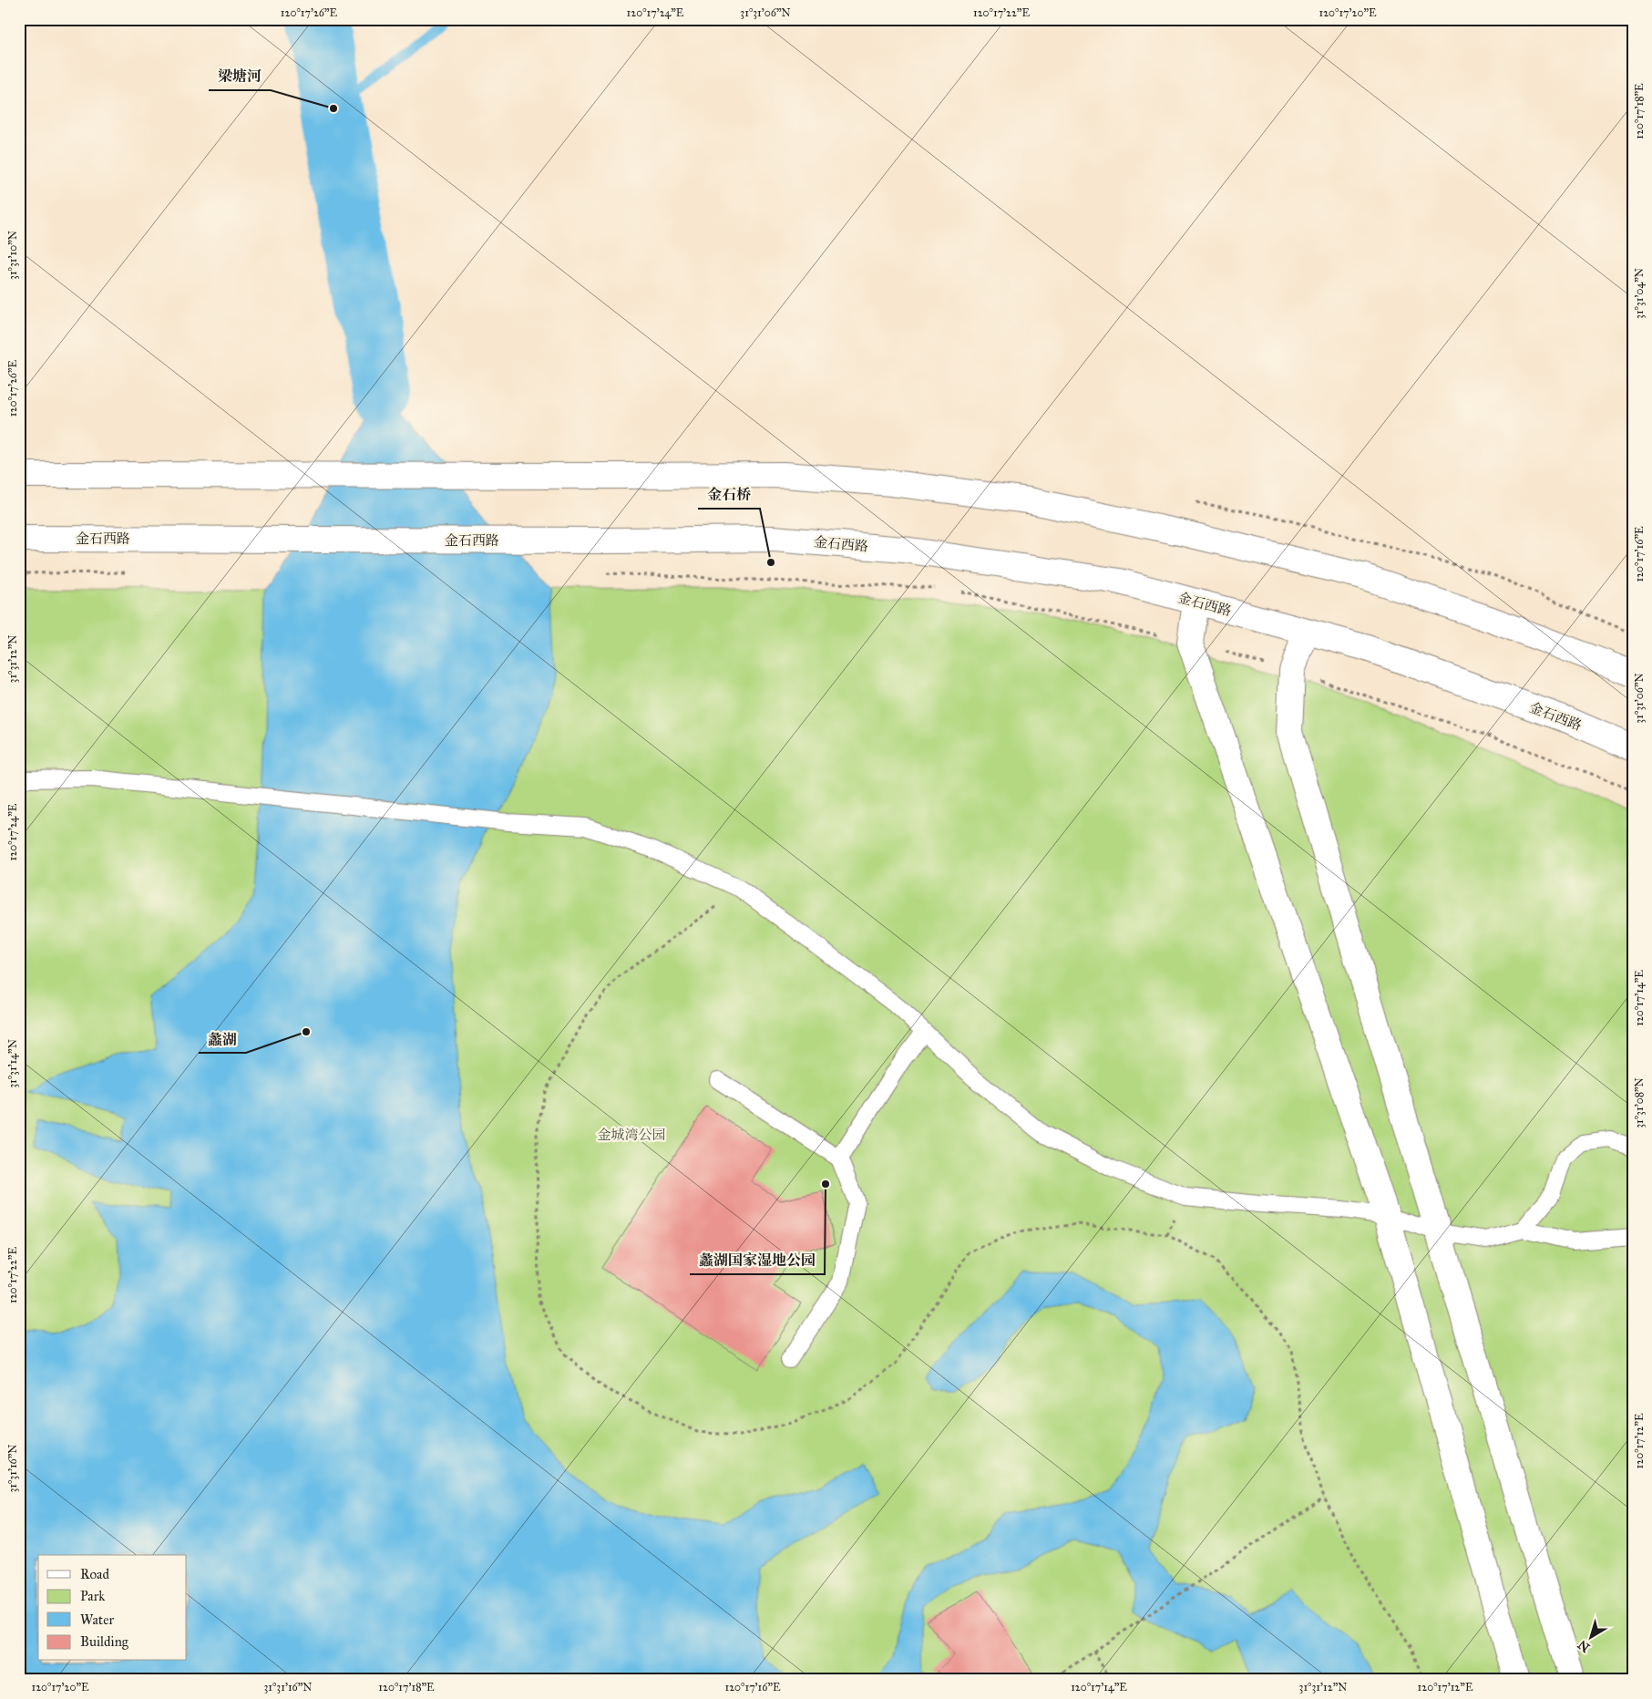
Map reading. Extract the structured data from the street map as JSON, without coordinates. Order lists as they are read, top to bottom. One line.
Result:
{"streets":{"main road":["金石西路"]},"parks":["金城湾公园"],"places":["梁塘河","金石桥","蠡湖","蠡湖国家湿地公园"],"legend":["Road","Park","Water","Building"],"north":"bottom left","coordinates":["120°17'26\"E","120°17'24\"E","31°31'06\"N","120°17'22\"E","120°17'20\"E","120°17'18\"E","31°31'10\"N","31°31'04\"N","120°17'16\"E","31°31'12\"N","120°17'14\"E","31°31'14\"N","31°31'08\"N","120°17'12\"E","31°31'16\"N"]}
